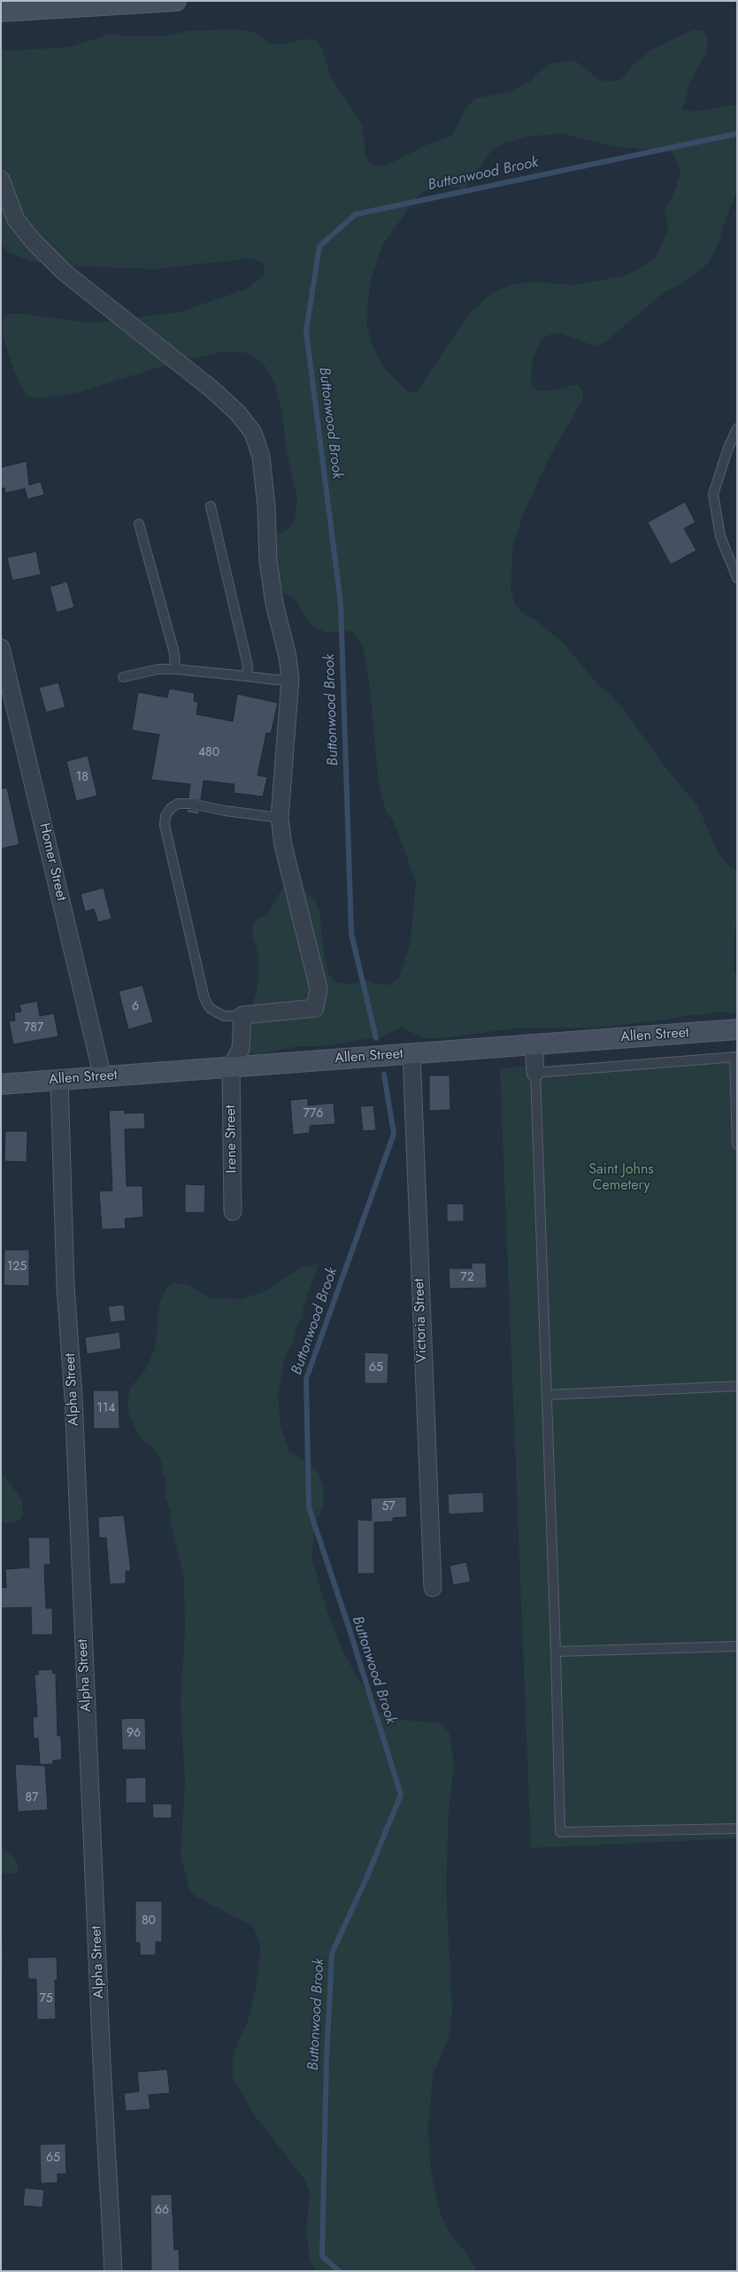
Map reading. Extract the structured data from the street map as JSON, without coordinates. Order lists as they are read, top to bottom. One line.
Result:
{"streets":{"street":["Homer Street","Allen Street","Irene Street","Victoria Street","Alpha Street"]},"crossings":[["Homer Street","Allen Street"],["Allen Street","Irene Street"],["Allen Street","Victoria Street"],["Allen Street","Alpha Street"]],"water":["Buttonwood Brook"],"parks":["Saint Johns Cemetery"],"house_numbers":["480","18","6","787","776","125","72","65","114","57","96","87","80","75","65","66"]}
